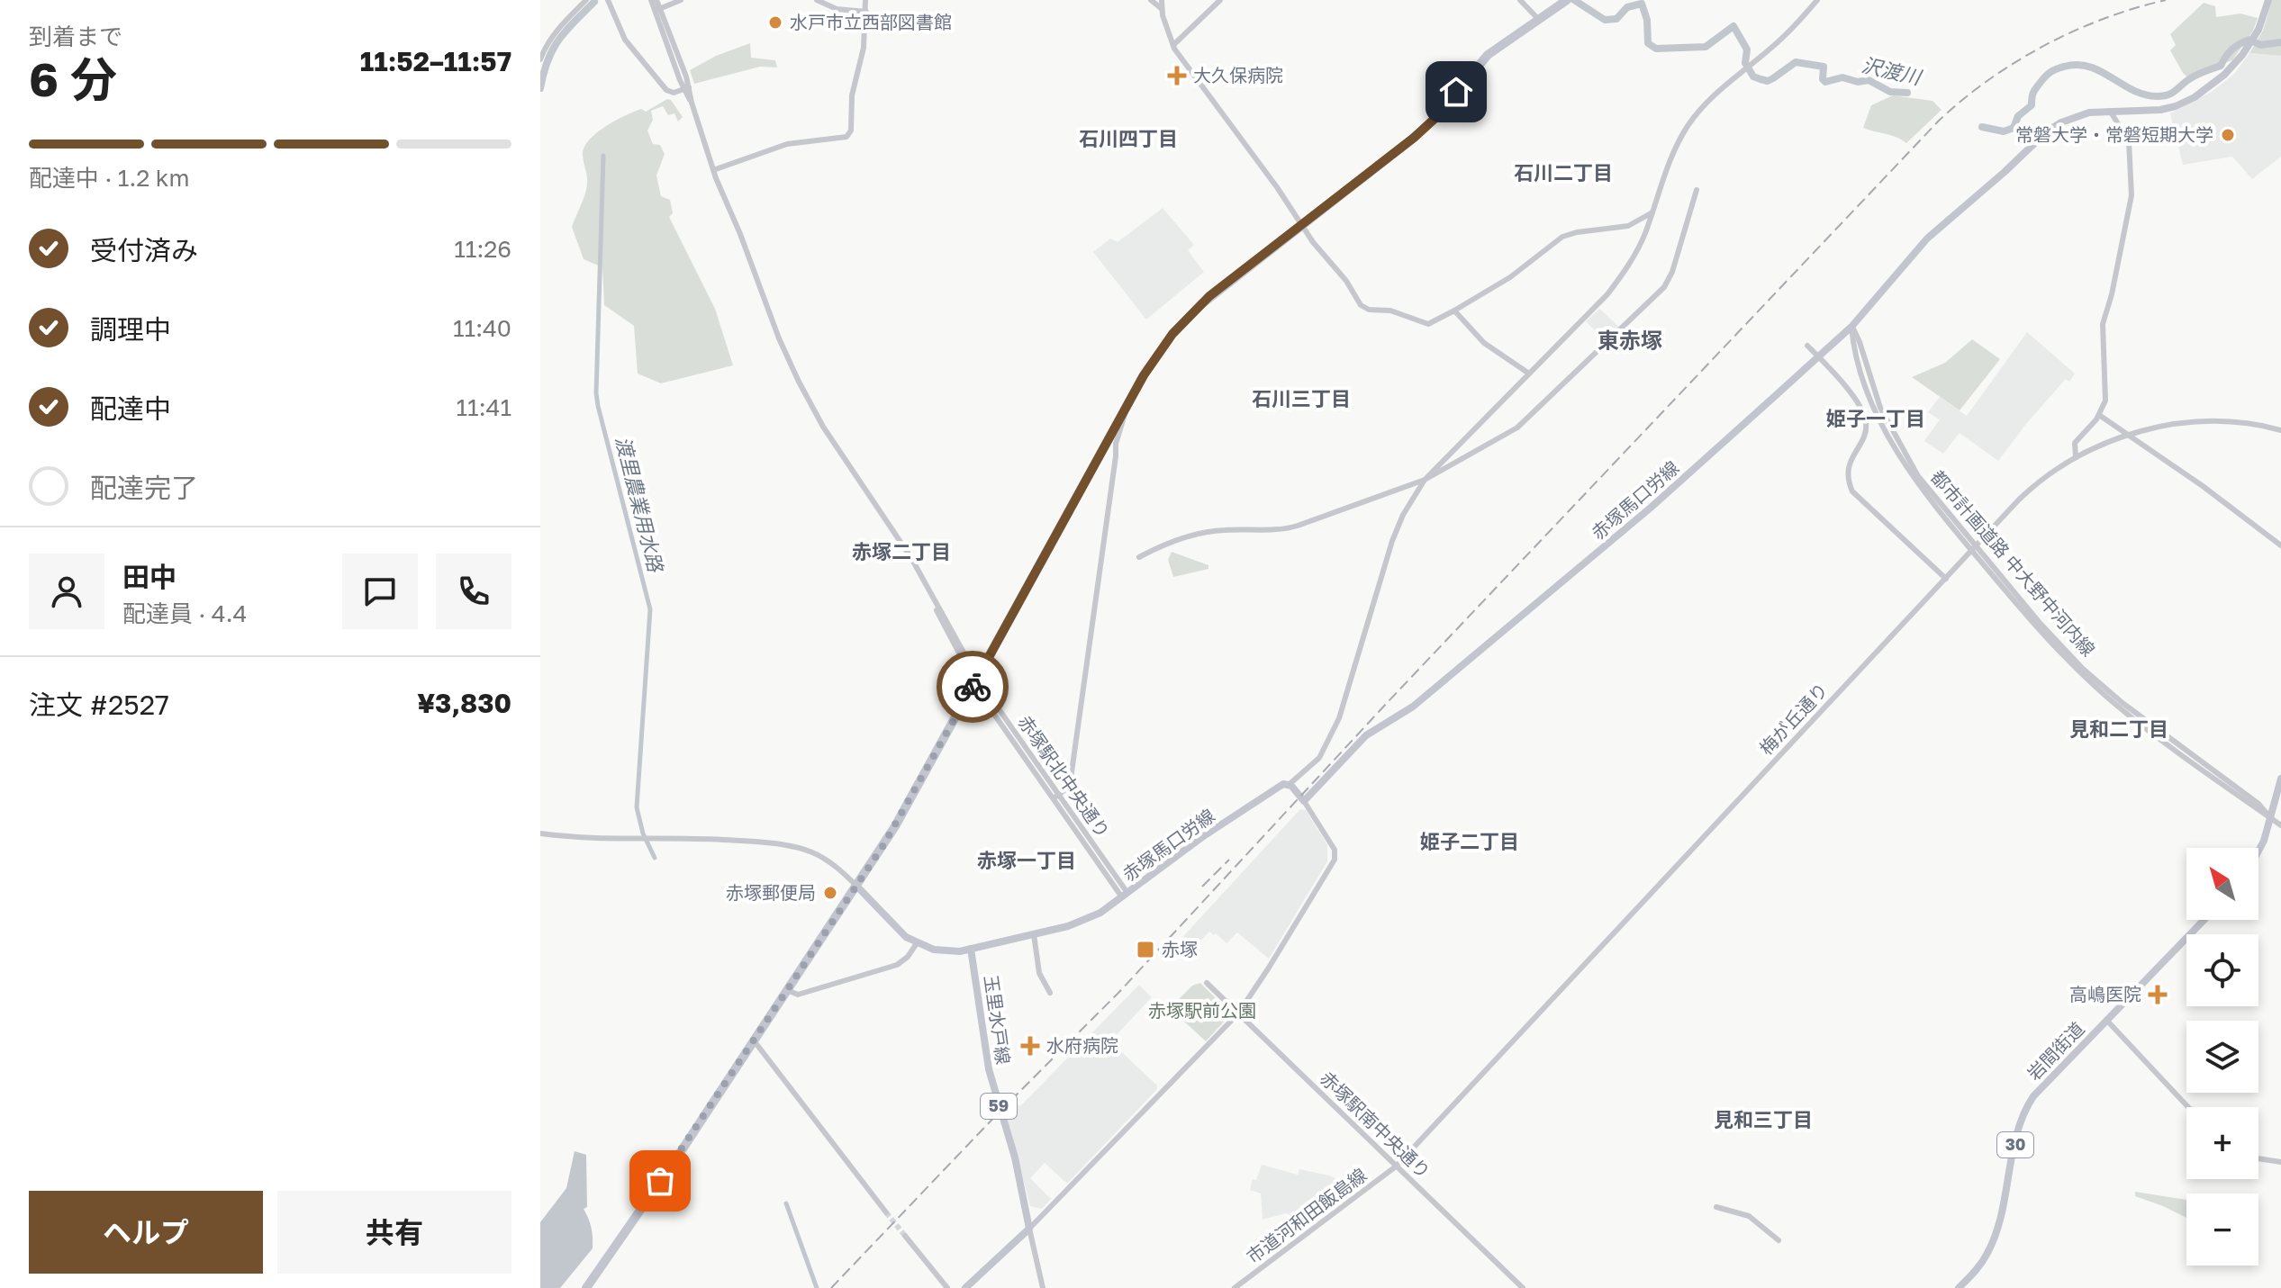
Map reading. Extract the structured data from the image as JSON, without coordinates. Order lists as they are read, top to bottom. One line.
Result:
{"streets":{"main road":["赤塚馬口労線","玉里水戸線","岩間街道","59","30"],"street":["都市計画道路 中大野中河内線","梅が丘通り","赤塚駅北中央通り","赤塚駅南中央通り","市道河和田飯島線"]},"crossings":[["赤塚馬口労線","都市計画道路 中大野中河内線"],["赤塚馬口労線","赤塚駅北中央通り"],["赤塚馬口労線","玉里水戸線"],["都市計画道路 中大野中河内線","梅が丘通り"],["梅が丘通り","赤塚駅南中央通り"],["梅が丘通り","市道河和田飯島線"],["赤塚駅南中央通り","市道河和田飯島線"]],"districts":["石川四丁目","石川二丁目","東赤塚","石川三丁目","姫子一丁目","赤塚二丁目","見和二丁目","姫子二丁目","赤塚一丁目","見和三丁目"],"water":["沢渡川","渡里農業用水路"],"parks":["赤塚駅前公園"],"places":{"other":["水戸市立西部図書館","常磐大学・常磐短期大学","赤塚郵便局"],"health":["大久保病院","高嶋医院","水府病院"],"transit":["赤塚"]},"north":"top left","page":{"heading":["6 分","到着まで","11:52–11:57"],"panel":["田中","配達員 · 4.4","注文 #2527","¥3,830"],"bar":"配達中 · 1.2 km","list":[["受付済み","11:26"],["調理中","11:40"],["配達中","11:41"],"配達完了"],"map_buttons":["+","−"],"buttons":["ヘルプ","共有"]}}
